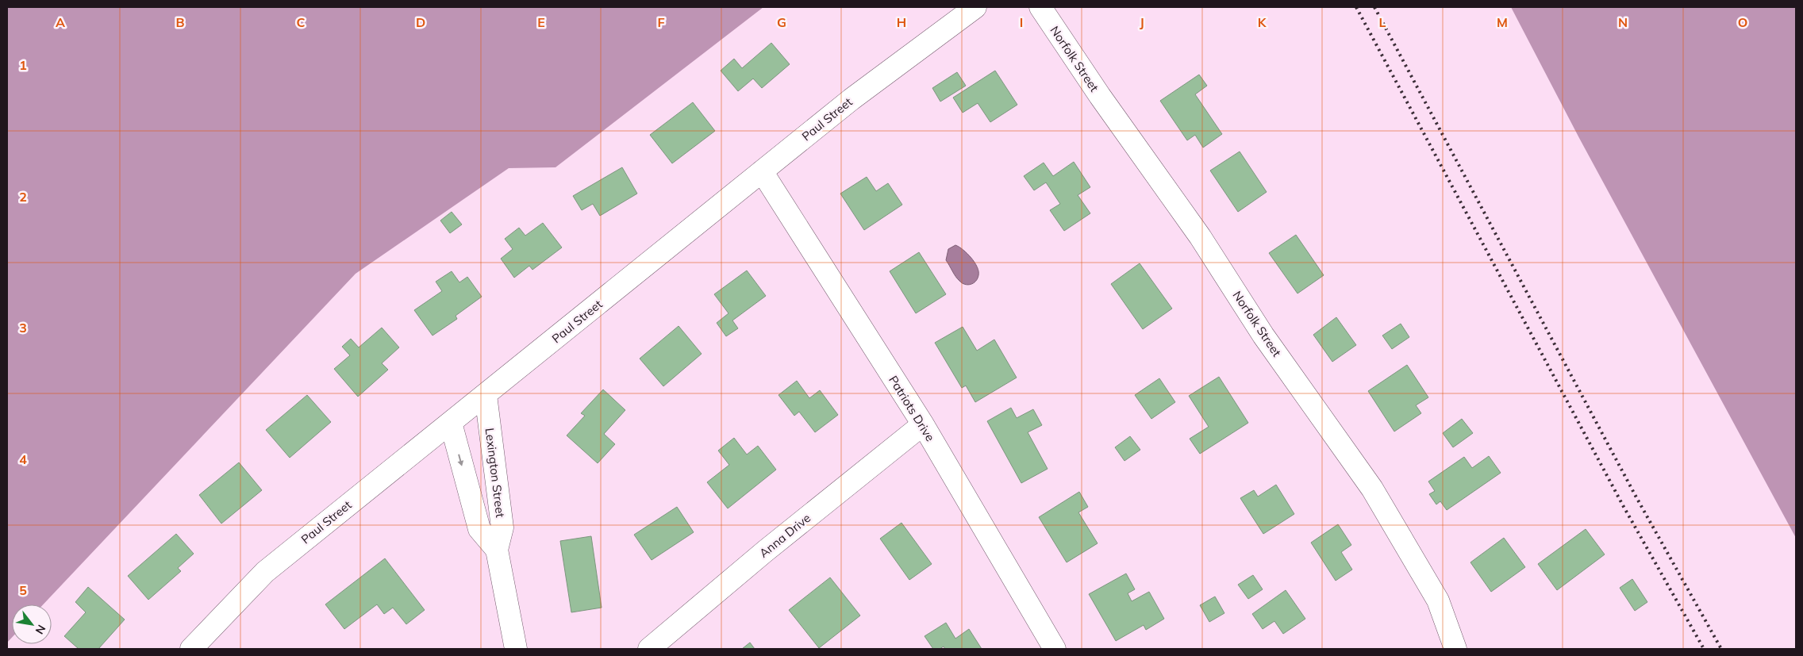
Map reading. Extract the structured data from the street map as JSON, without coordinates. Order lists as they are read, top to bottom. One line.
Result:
{"streets":{"street":["Norfolk Street","Paul Street","Patriots Drive","Lexington Street","Anna Drive"]},"crossings":[["Paul Street","Patriots Drive"],["Paul Street","Lexington Street"],["Patriots Drive","Anna Drive"]],"north":"bottom right","grid":{"columns":["A","B","C","D","E","F","G","H","I","J","K","L","M","N","O"],"rows":["1","2","3","4","5"]}}
